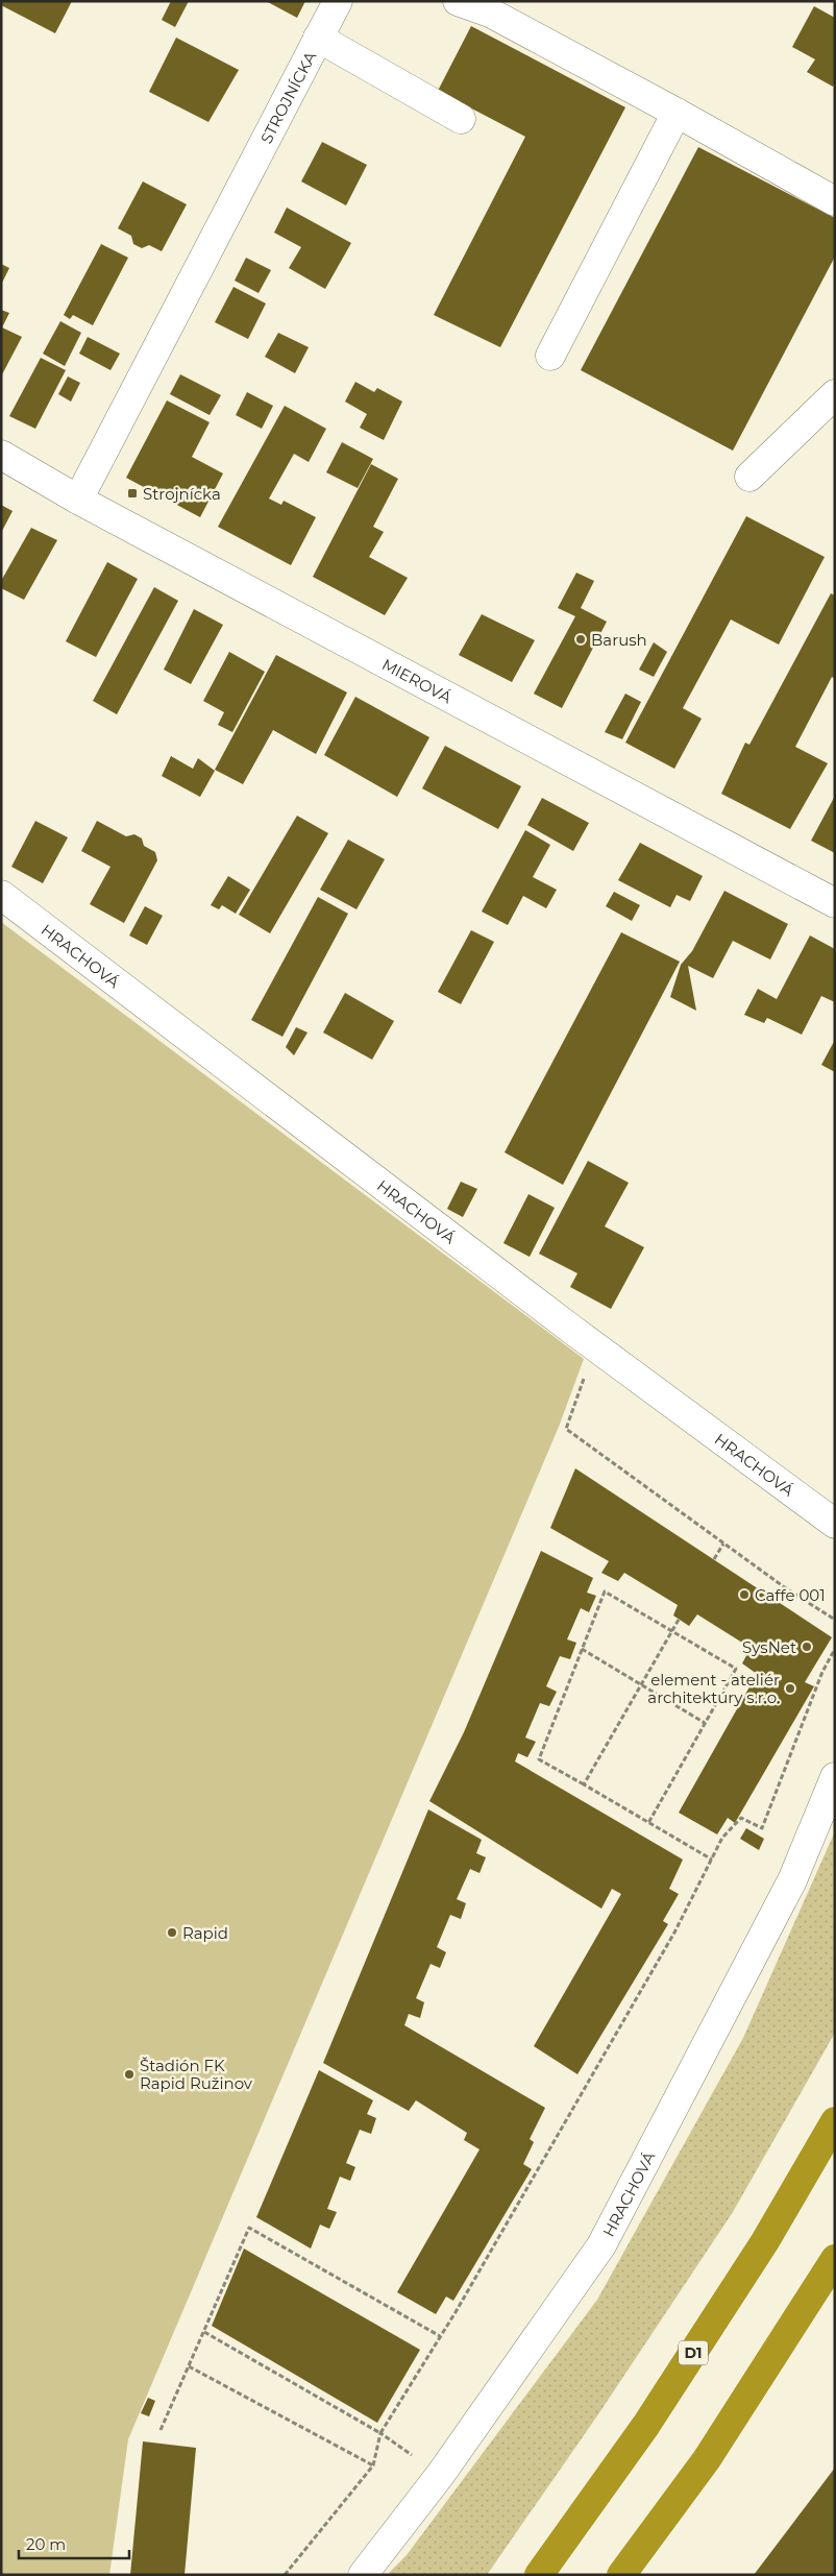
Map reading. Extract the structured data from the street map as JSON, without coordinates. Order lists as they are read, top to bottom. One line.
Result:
{"streets":{"highway":["D1"],"street":["STROJNÍCKA","MIEROVÁ","HRACHOVÁ"]},"crossings":[["STROJNÍCKA","MIEROVÁ"]],"places":{"transit":["Strojnícka"],"other":["Barush","Caffe 001","SysNet","element - ateliér architektúry s.r.o.","Rapid","Štadión FK Rapid Ružinov"]},"scale_bar":"20 m"}
